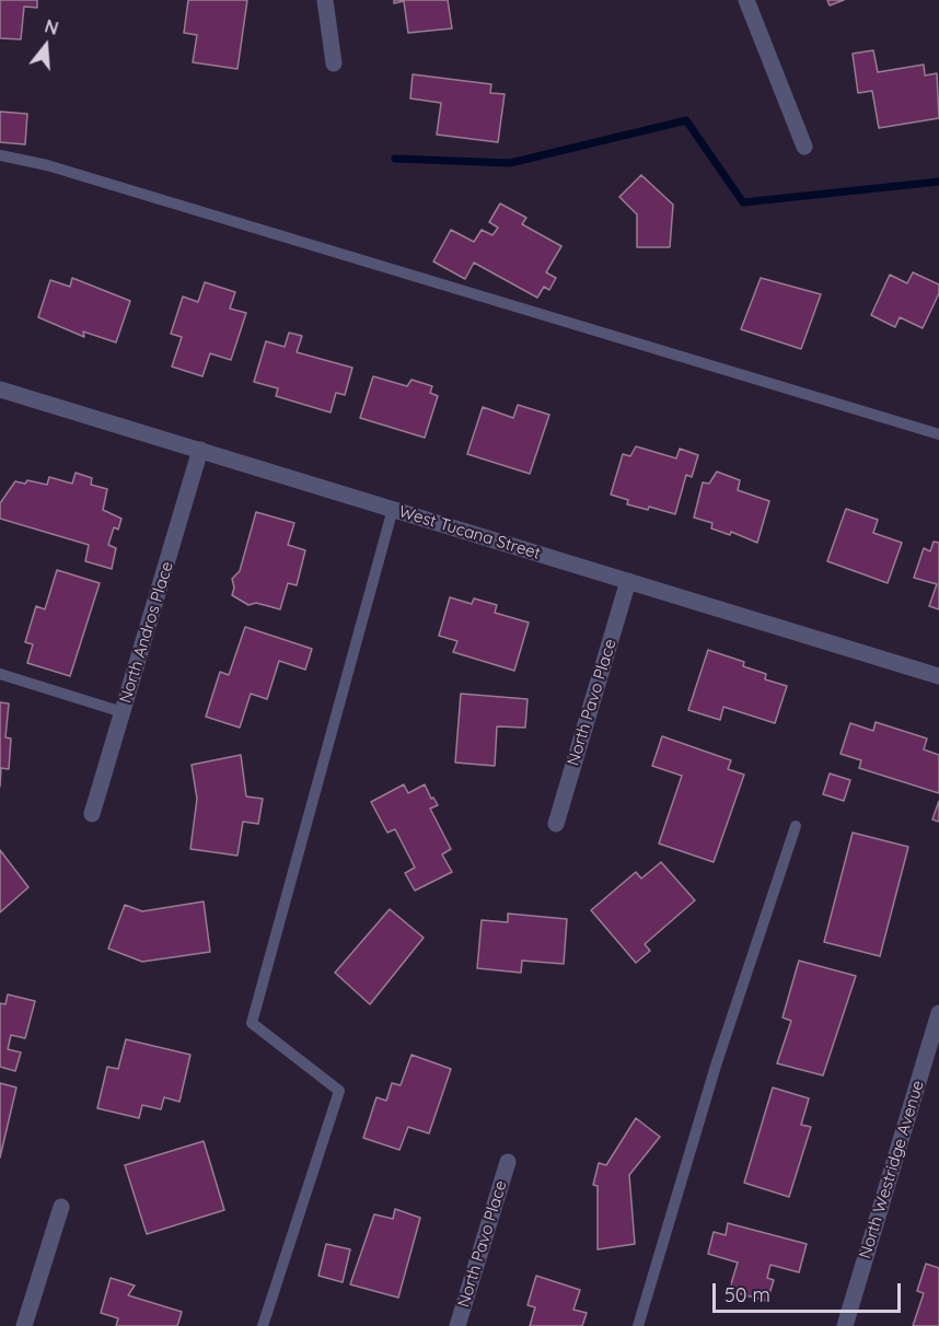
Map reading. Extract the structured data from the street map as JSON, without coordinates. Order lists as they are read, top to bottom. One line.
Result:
{"streets":{"street":["West Tucana Street","North Andros Place","North Pavo Place","North Westridge Avenue"]},"crossings":[["West Tucana Street","North Andros Place"],["West Tucana Street","North Pavo Place"]],"scale_bar":"50 m","north":"top"}
